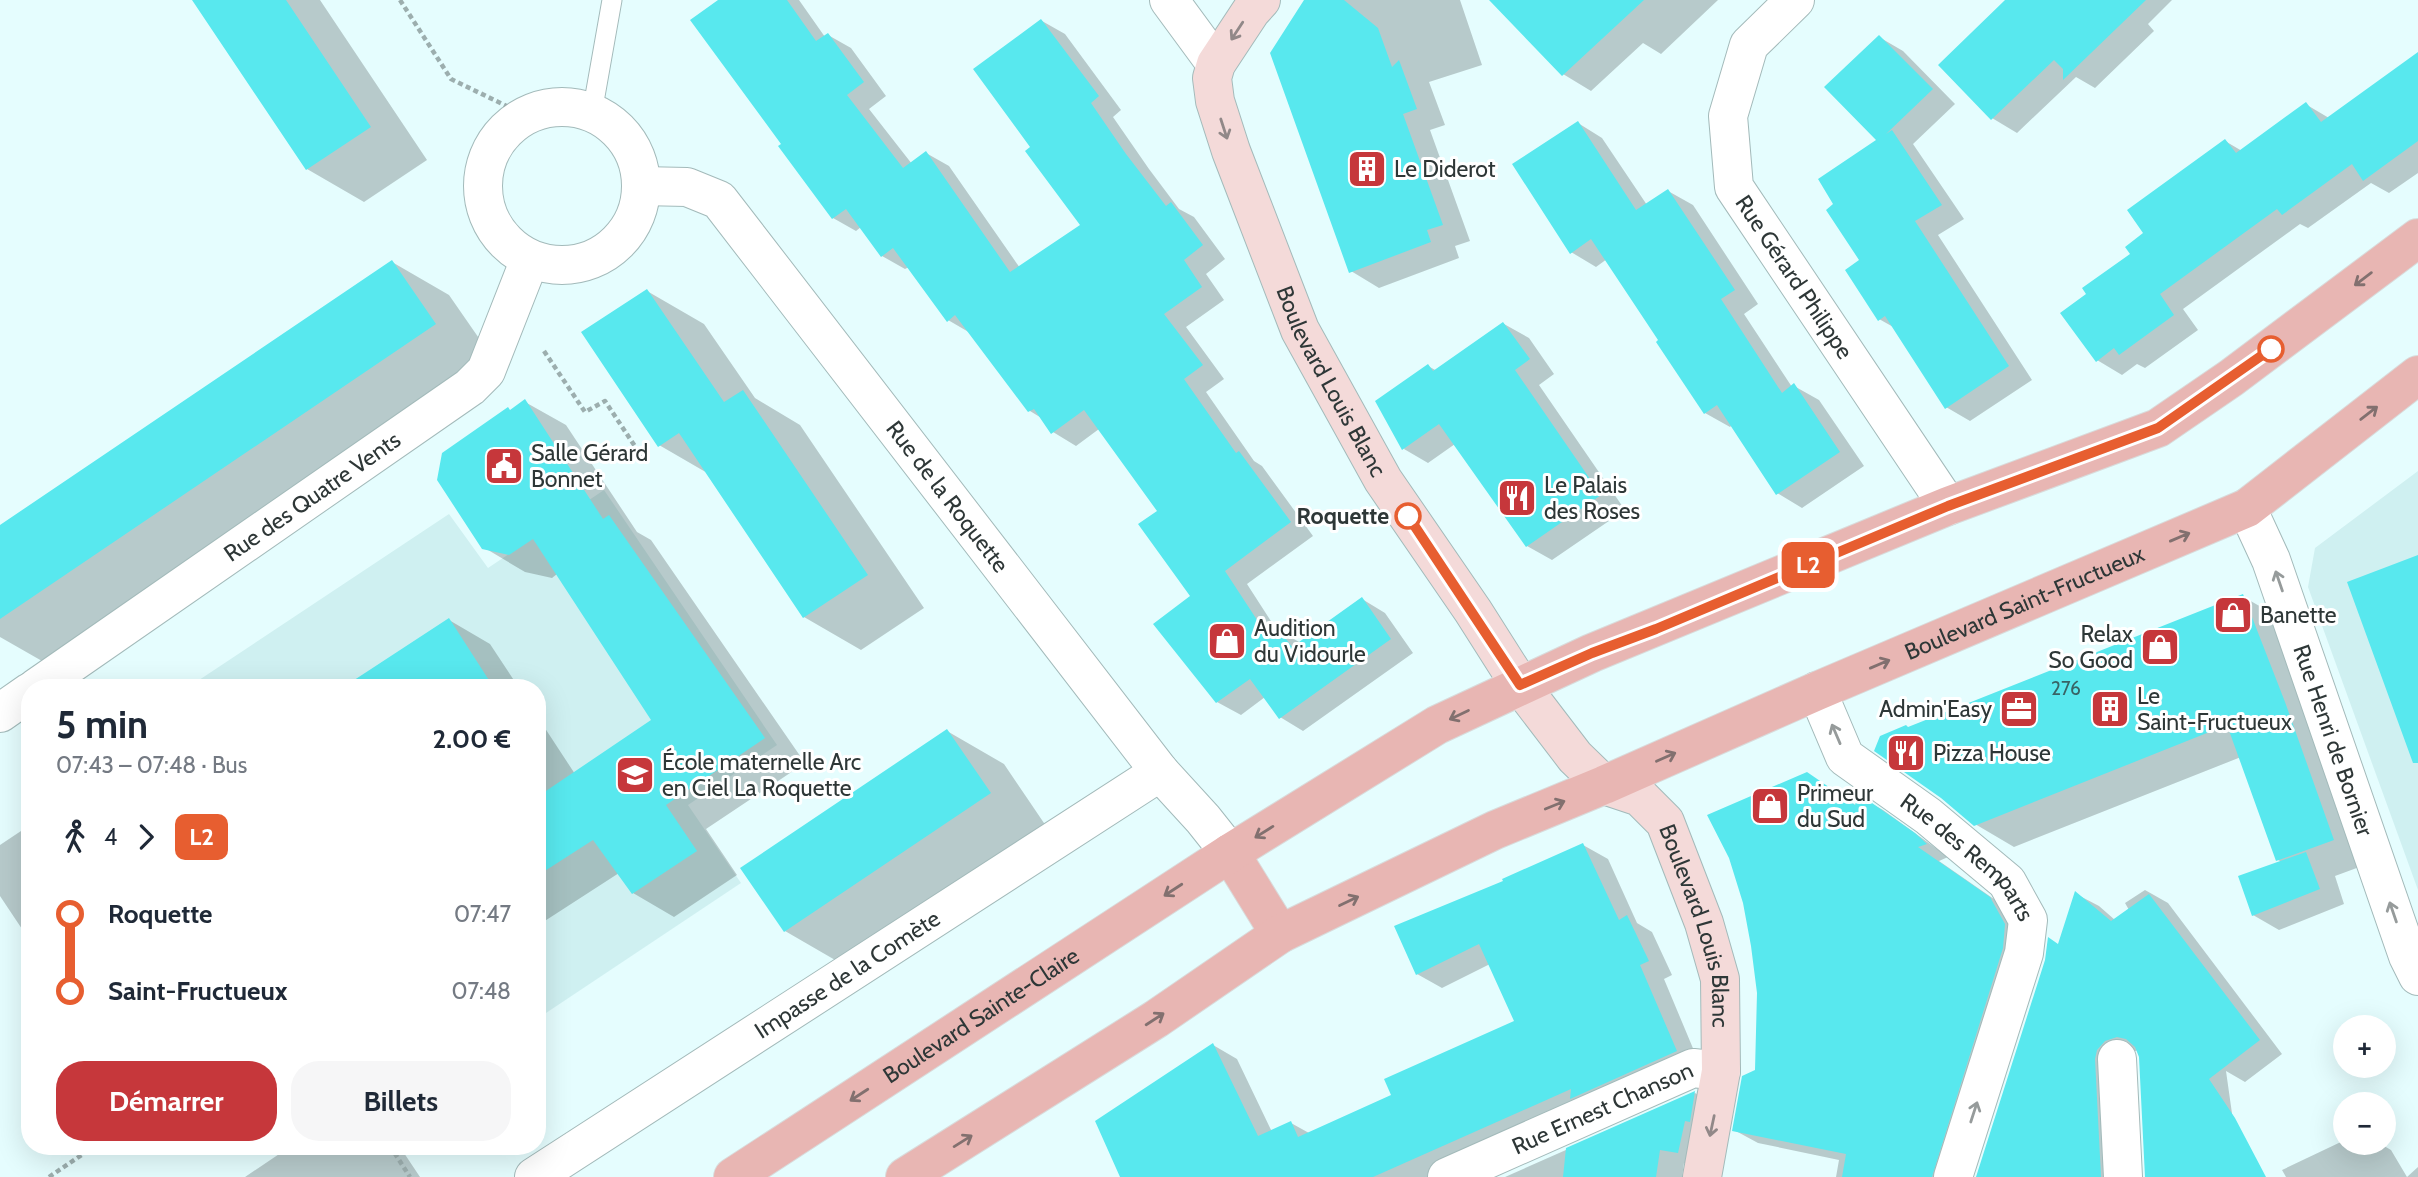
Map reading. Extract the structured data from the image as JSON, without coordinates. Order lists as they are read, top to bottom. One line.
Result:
{"streets":{"main road":["Boulevard Louis Blanc","Boulevard Saint-Fructueux","Boulevard Sainte-Claire"],"street":["Rue Gérard Philippe","Rue des Quatre Vents","Rue de la Roquette","Rue Henri de Bornier","Rue des Remparts","Impasse de la Comète","Rue Ernest Chanson"]},"crossings":[["Boulevard Louis Blanc","Boulevard Saint-Fructueux"],["Boulevard Louis Blanc","Boulevard Sainte-Claire"],["Boulevard Louis Blanc","Rue Ernest Chanson"],["Rue des Quatre Vents","Rue de la Roquette"],["Rue de la Roquette","Impasse de la Comète"],["Rue de la Roquette","Boulevard Sainte-Claire"],["Boulevard Saint-Fructueux","Rue Henri de Bornier"],["Boulevard Saint-Fructueux","Rue des Remparts"]],"one_way":["Boulevard Louis Blanc","Rue Henri de Bornier","Rue des Remparts"],"places":{"building":["Le Diderot","Le Saint-Fructueux"],"public building":["Salle Gérard Bonnet"],"restaurant":["Le Palais des Roses","Pizza House"],"other":["Roquette"],"shop":["Banette","Audition du Vidourle","Relax So Good","Primeur du Sud"],"office":["Admin'Easy"],"school or university":["École maternelle Arc en Ciel La Roquette"]},"lines":["bus line L2"],"house_numbers":["276"],"page":{"on_map":"L2","heading":["5 min","07:43 – 07:48 · Bus","2.00 €"],"legs":["4","L2"],"list":[{"name":"Roquette","value":"07:47"},{"name":"Saint-Fructueux","value":"07:48"}],"map_buttons":["+","−"],"buttons":["Démarrer","Billets"]}}
